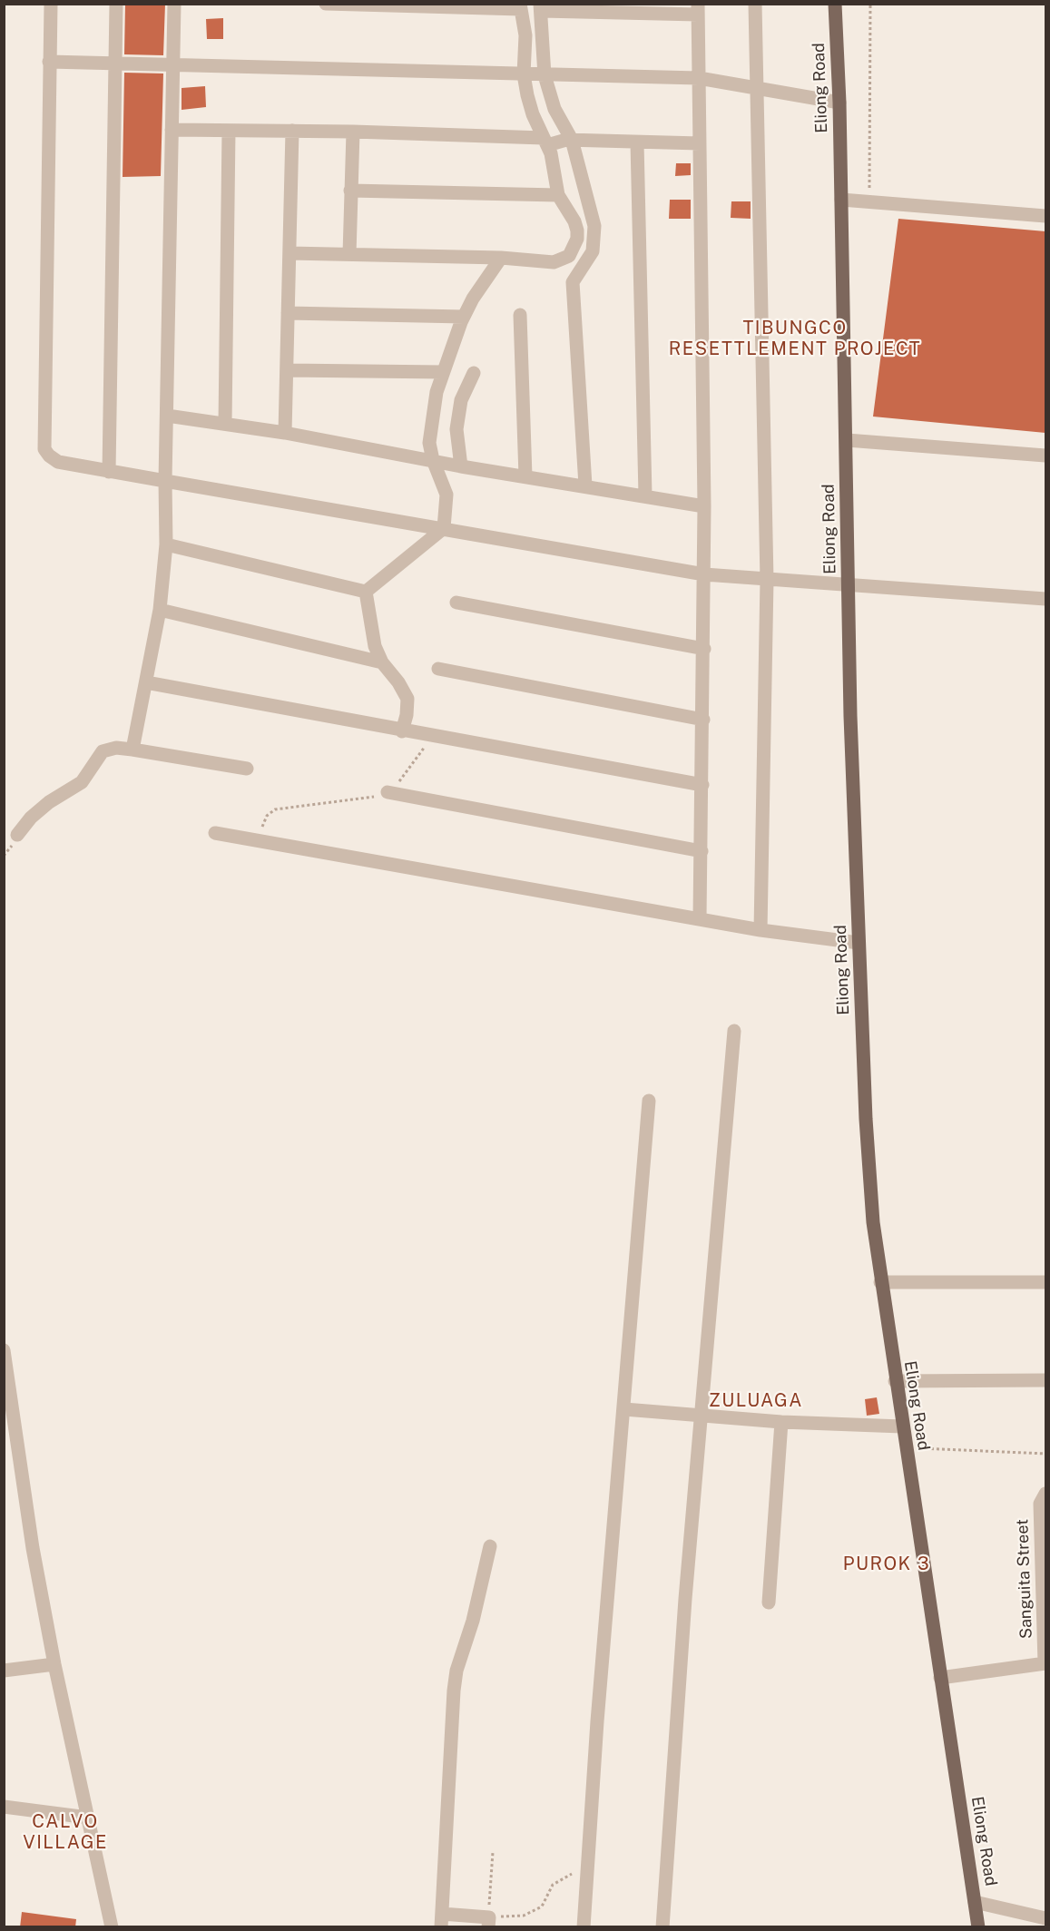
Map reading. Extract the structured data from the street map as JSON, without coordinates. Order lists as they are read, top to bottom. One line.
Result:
{"streets":{"main road":["Eliong Road"],"street":["Sanguita Street"]},"districts":["TIBUNGCO RESETTLEMENT PROJECT","ZULUAGA","PUROK 3","CALVO VILLAGE"]}
